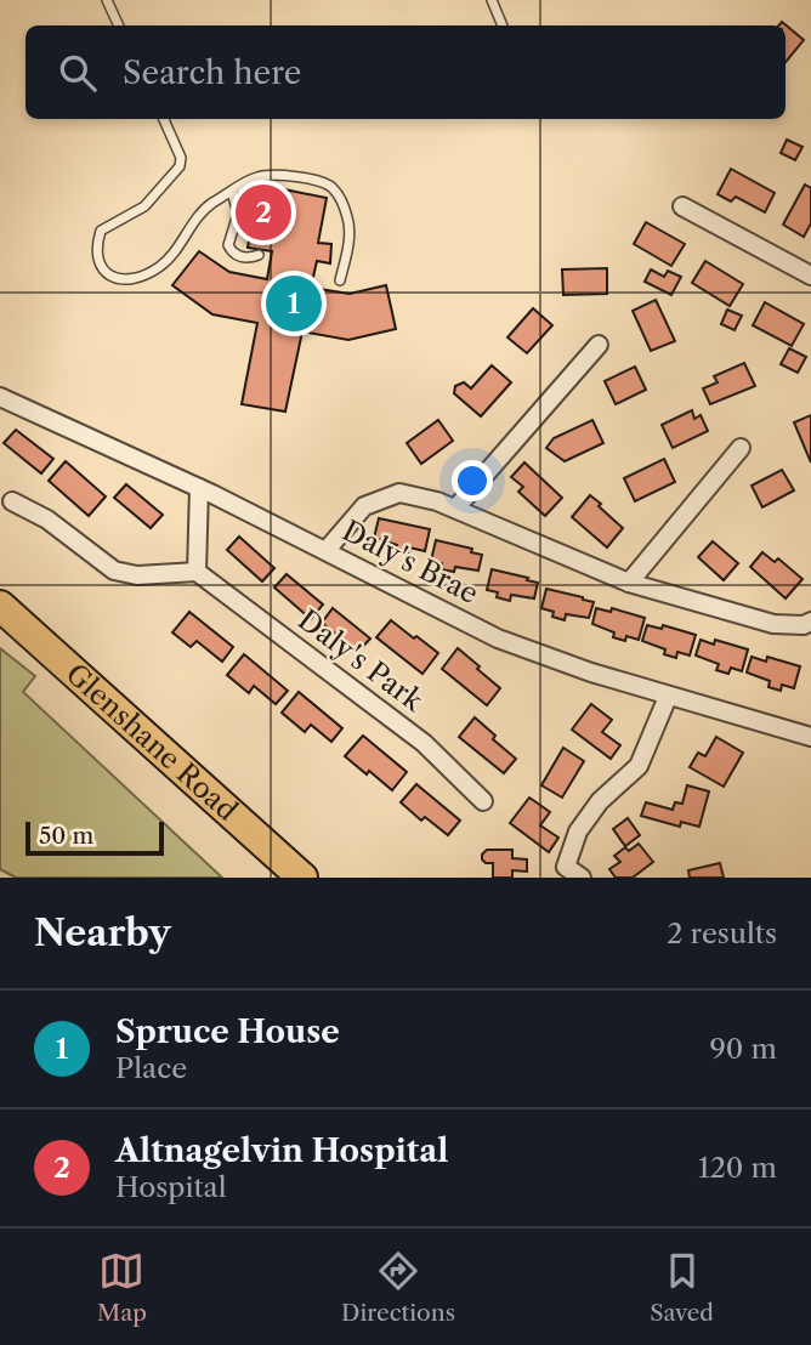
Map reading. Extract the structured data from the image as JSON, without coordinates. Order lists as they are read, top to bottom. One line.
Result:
{"streets":{"highway":["Glenshane Road"],"street":["Daly's Brae","Daly's Park"]},"scale_bar":"50 m","page":{"search":"Search here","pins":["2","1"],"scale":"50 m","heading":["Nearby","2 results"],"list":[{"mark":"1","name":"Spruce House","note":"Place","value":"90 m"},{"mark":"2","name":"Altnagelvin Hospital","note":"Hospital","value":"120 m"}],"nav":["Map","Directions","Saved"]}}
